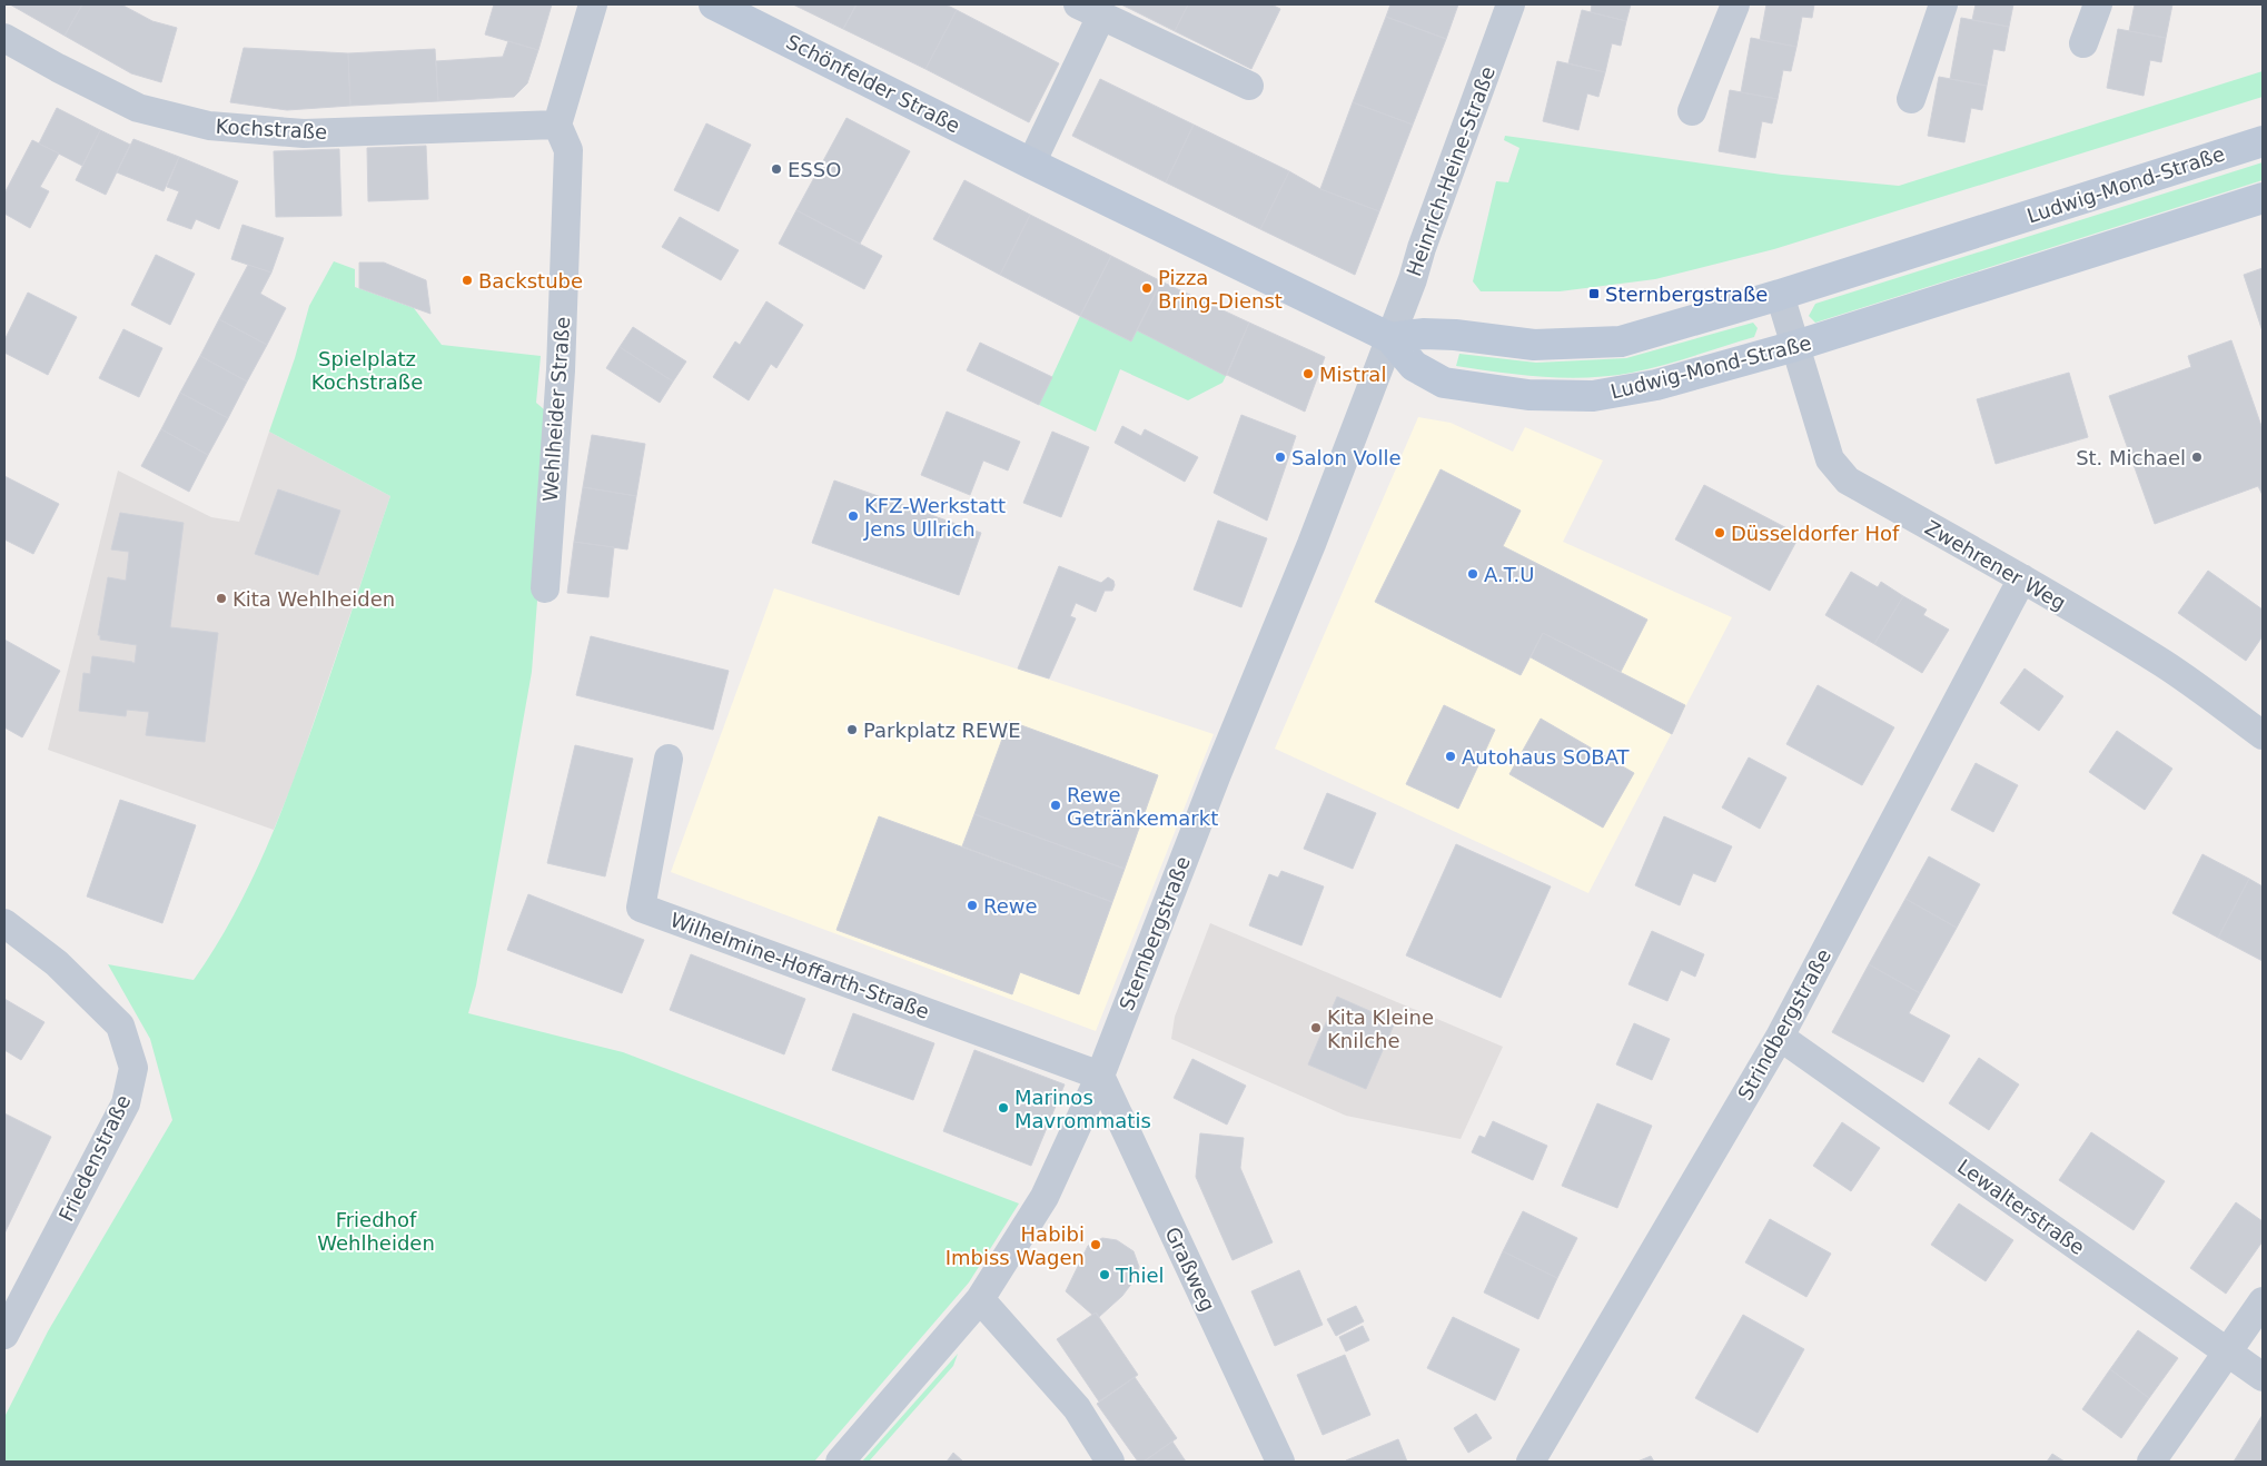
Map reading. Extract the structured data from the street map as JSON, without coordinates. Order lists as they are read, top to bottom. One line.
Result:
{"streets":{"main road":["Schönfelder Straße","Ludwig-Mond-Straße"],"street":["Kochstraße","Heinrich-Heine-Straße","Wehlheider Straße","Zwehrener Weg","Sternbergstraße","Wilhelmine-Hoffarth-Straße","Strindbergstraße","Friedenstraße","Lewalterstraße","Graßweg"]},"crossings":[["Schönfelder Straße","Heinrich-Heine-Straße"],["Schönfelder Straße","Ludwig-Mond-Straße"],["Schönfelder Straße","Sternbergstraße"],["Kochstraße","Wehlheider Straße"],["Heinrich-Heine-Straße","Ludwig-Mond-Straße"],["Heinrich-Heine-Straße","Sternbergstraße"],["Ludwig-Mond-Straße","Zwehrener Weg"],["Ludwig-Mond-Straße","Sternbergstraße"],["Zwehrener Weg","Strindbergstraße"],["Sternbergstraße","Wilhelmine-Hoffarth-Straße"],["Sternbergstraße","Graßweg"],["Wilhelmine-Hoffarth-Straße","Graßweg"],["Strindbergstraße","Lewalterstraße"]],"parks":["Spielplatz Kochstraße","Friedhof Wehlheiden"],"places":{"other":["ESSO","Backstube","Pizza Bring-Dienst","Mistral","Salon Volle","St. Michael","KFZ-Werkstatt Jens Ullrich","Düsseldorfer Hof","A.T.U","Kita Wehlheiden","Parkplatz REWE","Autohaus SOBAT","Rewe Getränkemarkt","Rewe","Kita Kleine Knilche","Marinos Mavrommatis","Habibi Imbiss Wagen","Thiel"],"transit":["Sternbergstraße"]}}
